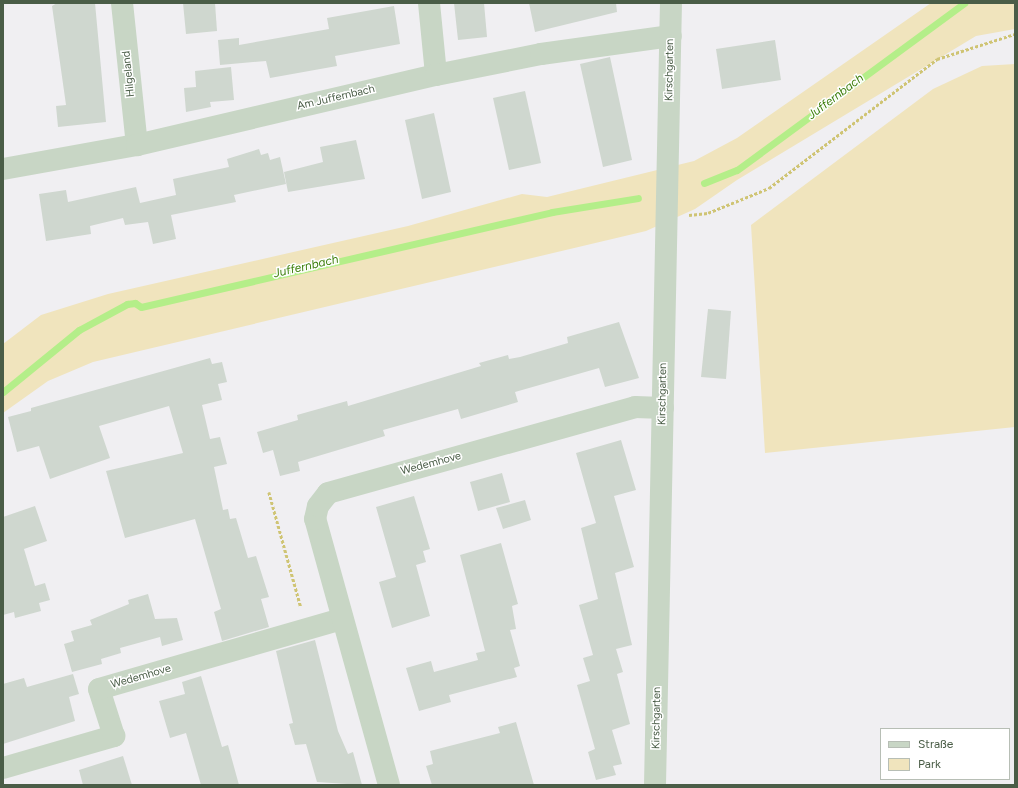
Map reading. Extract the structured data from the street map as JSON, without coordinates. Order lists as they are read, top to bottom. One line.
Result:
{"streets":{"street":["Kirschgarten","Hilgeland","Am Juffernbach","Wedemhove"]},"crossings":[["Kirschgarten","Am Juffernbach"],["Kirschgarten","Wedemhove"],["Hilgeland","Am Juffernbach"]],"water":["Juffernbach"],"legend":["Straße","Park"]}
